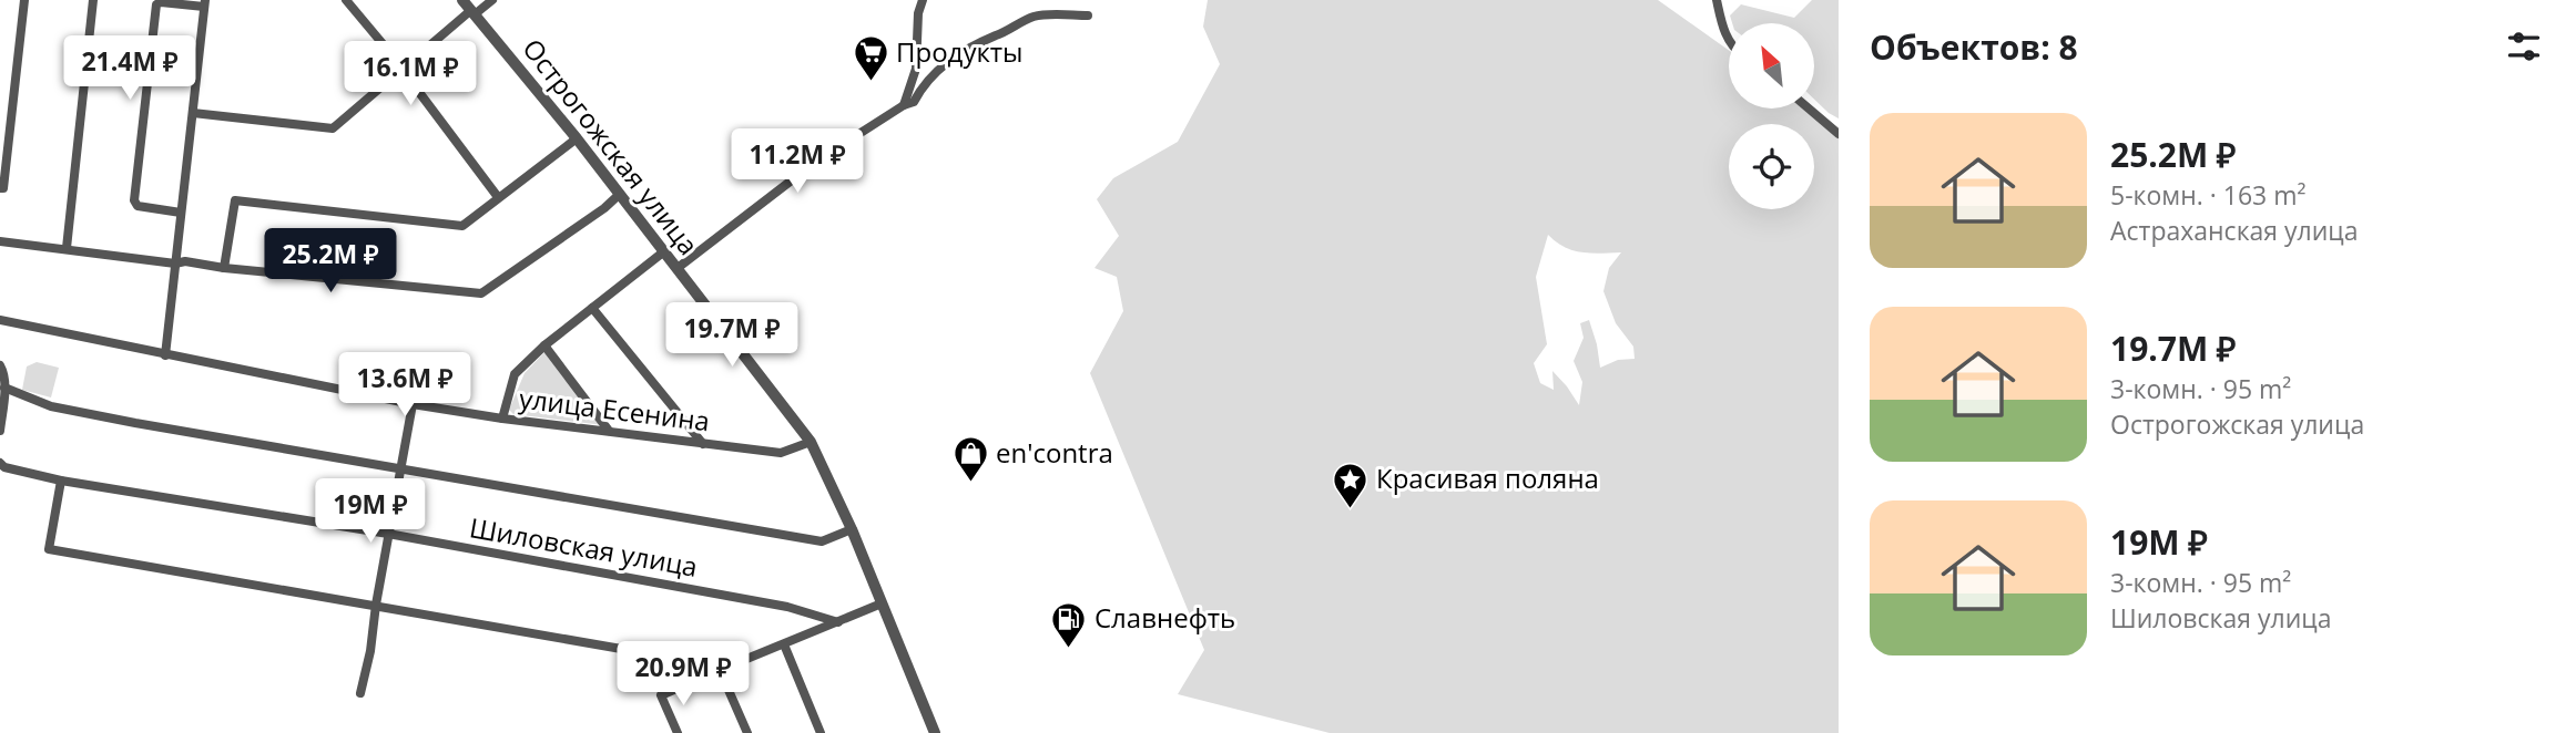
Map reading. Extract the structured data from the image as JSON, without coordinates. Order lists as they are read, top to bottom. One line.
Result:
{"streets":{"street":["Острогожская улица","улица Есенина","Шиловская улица"]},"crossings":[["Острогожская улица","улица Есенина"]],"places":{"supermarket":["Продукты"],"shop":["en'contra"],"place":["Красивая поляна"],"fuel station":["Cлавнефть"]},"north":"top left","page":{"heading":"Объектов: 8","price":["21.4M ₽","16.1M ₽","11.2M ₽","25.2M ₽","19.7M ₽","13.6M ₽","19M ₽","20.9M ₽"],"list":[{"name":"25.2M ₽","note":"5-комн. · 163 m² · Астраханская улица"},{"name":"19.7M ₽","note":"3-комн. · 95 m² · Острогожская улица"},{"name":"19M ₽","note":"3-комн. · 95 m² · Шиловская улица"}]}}
